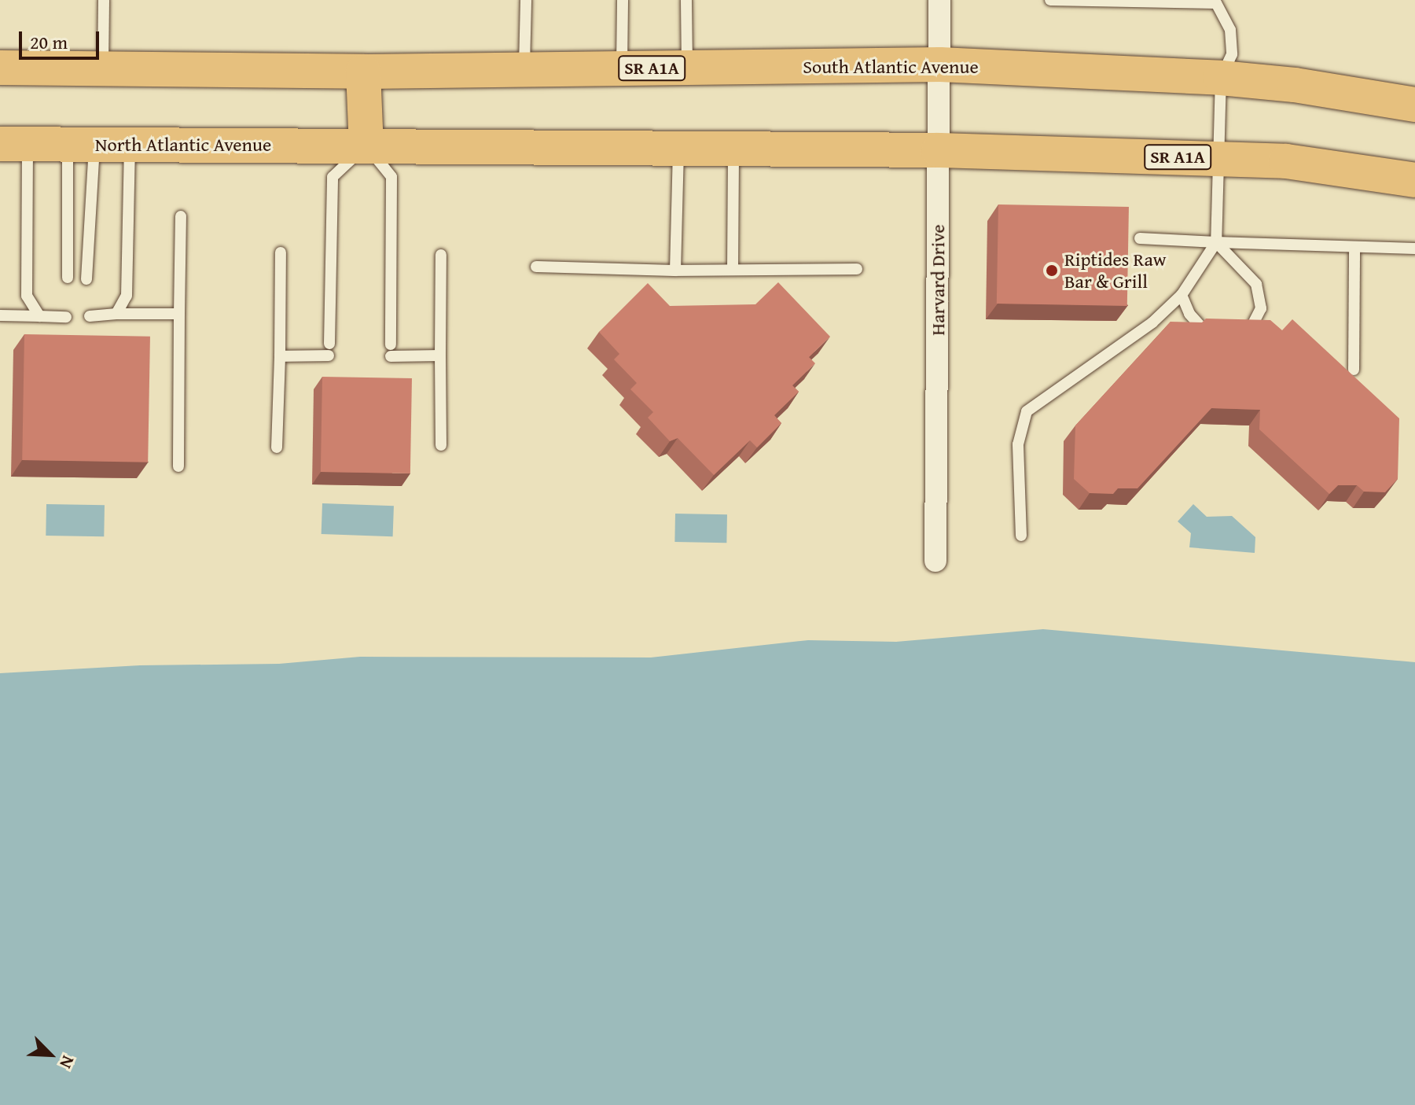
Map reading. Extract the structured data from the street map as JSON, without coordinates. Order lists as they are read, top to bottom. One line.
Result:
{"streets":{"main road":["South Atlantic Avenue","SR A1A","North Atlantic Avenue"],"street":["Harvard Drive"]},"crossings":[["South Atlantic Avenue","SR A1A"],["South Atlantic Avenue","Harvard Drive"],["SR A1A","North Atlantic Avenue"],["SR A1A","Harvard Drive"]],"places":["Riptides Raw Bar & Grill"],"scale_bar":"20 m","north":"bottom right"}
